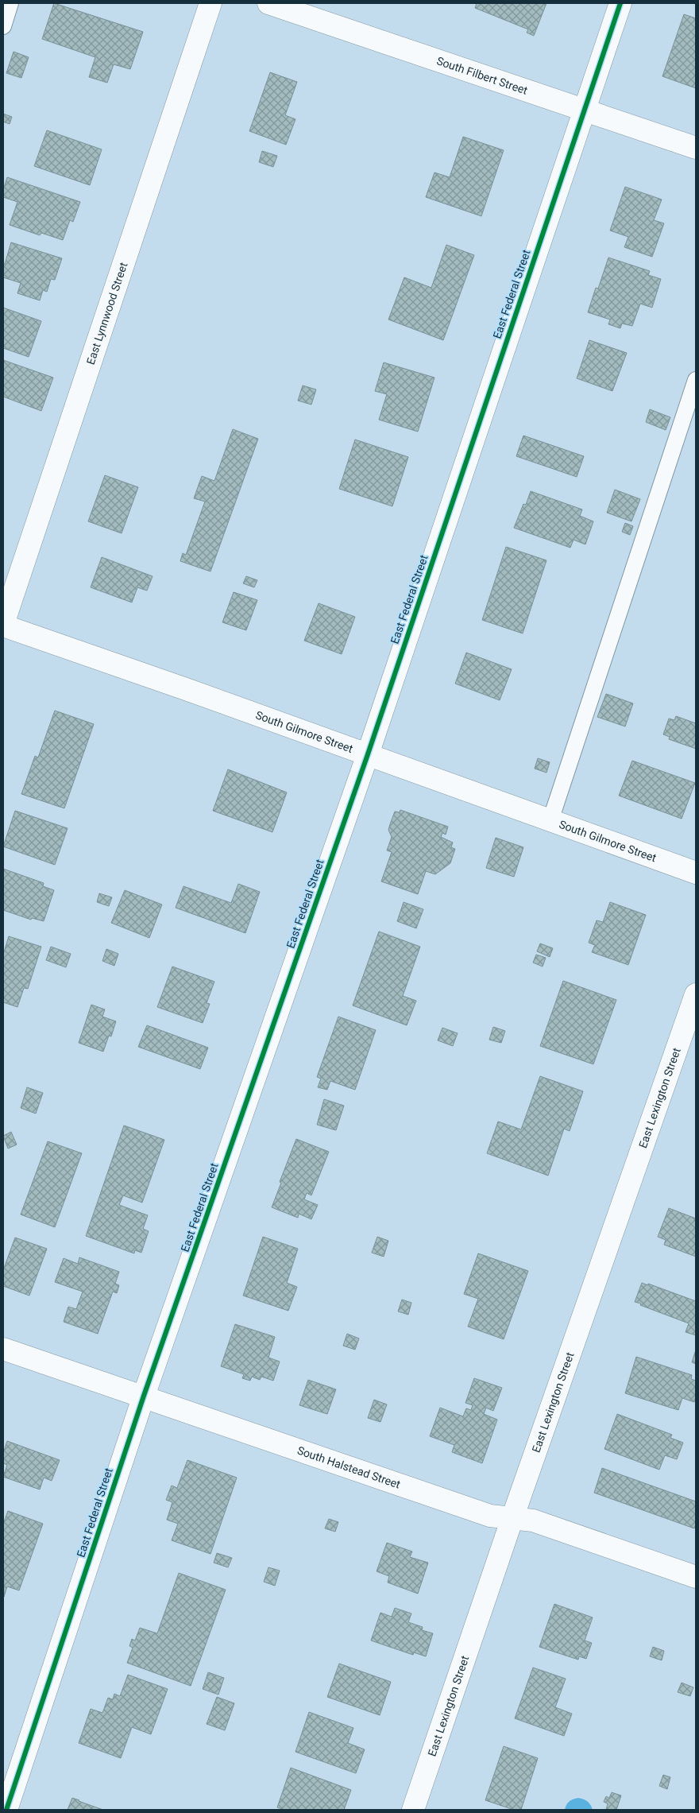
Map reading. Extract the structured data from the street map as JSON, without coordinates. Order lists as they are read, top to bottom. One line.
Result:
{"streets":{"street":["South Filbert Street","East Federal Street","East Lynnwood Street","South Gilmore Street","East Lexington Street","South Halstead Street"]},"crossings":[["South Filbert Street","East Federal Street"],["East Federal Street","South Gilmore Street"],["East Federal Street","South Halstead Street"],["East Lynnwood Street","South Gilmore Street"],["East Lexington Street","South Halstead Street"]]}
